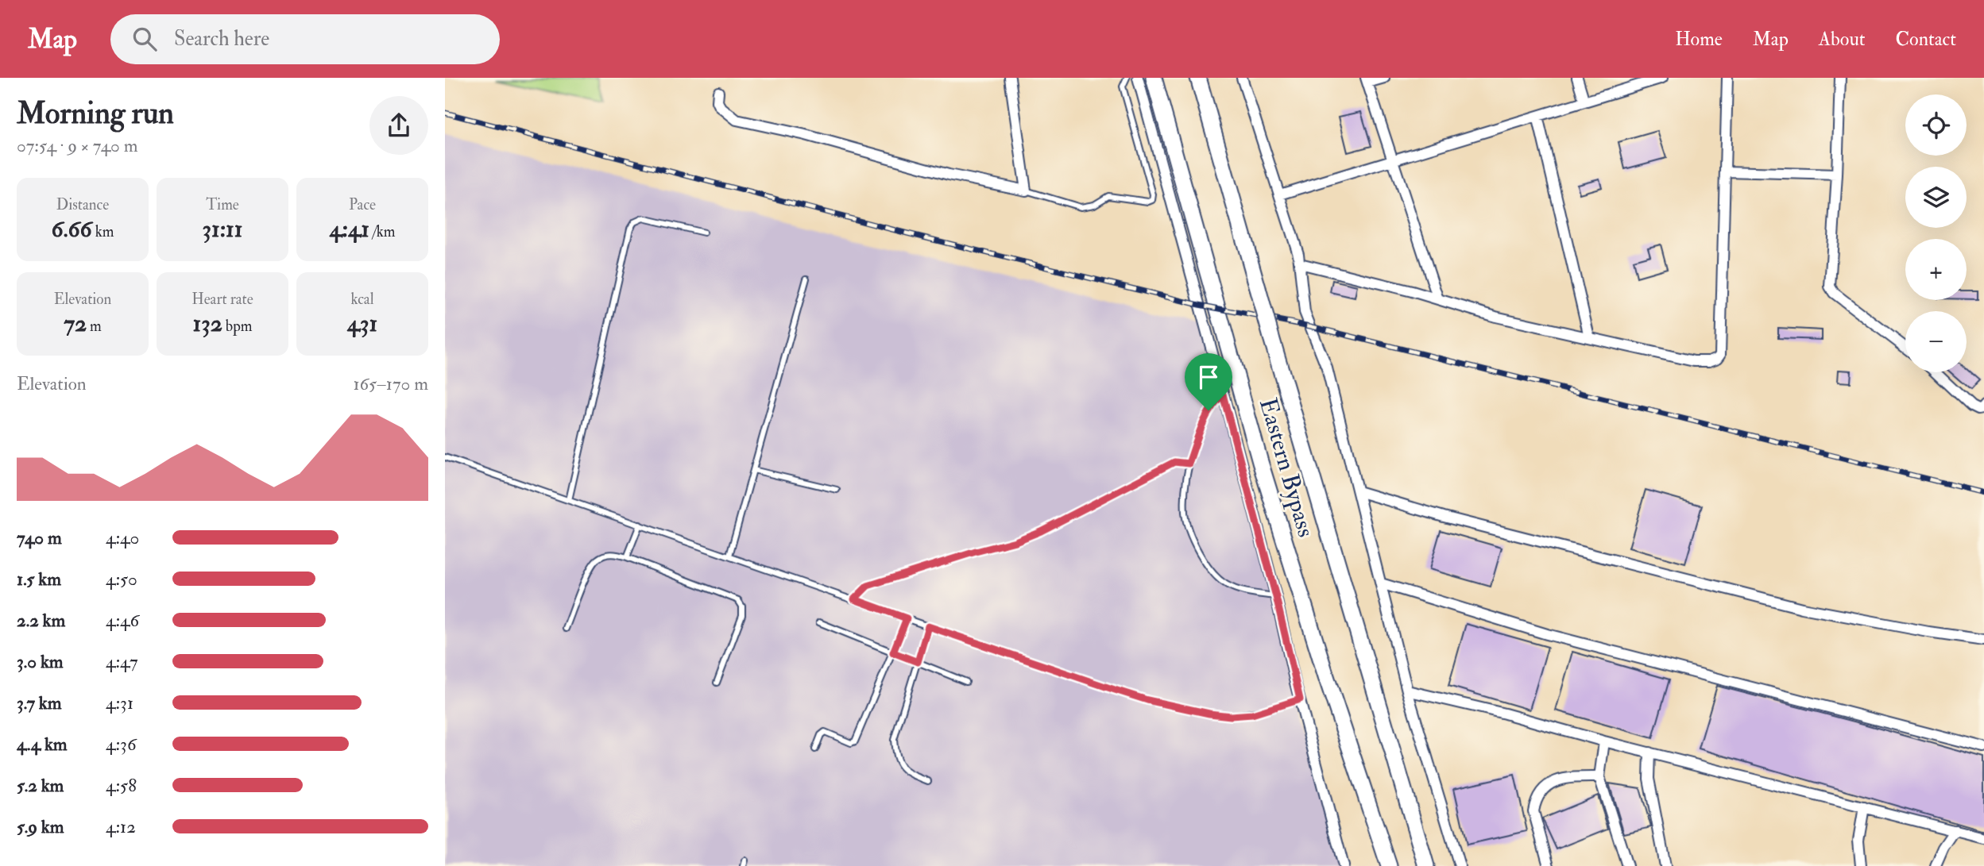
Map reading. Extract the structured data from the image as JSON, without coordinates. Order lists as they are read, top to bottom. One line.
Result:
{"streets":{"main road":["Eastern Bypass"]},"page":{"header":"Map","search":"Search here","nav":["Home","Map","About","Contact"],"heading":["Morning run","07:54 · 9 × 740 m"],"map_buttons":["+","−"],"stats":[["Distance","6.66 km"],["Time","31:11"],["Pace","4:41 /km"],["Elevation","72 m"],["Heart rate","132 bpm"],["kcal","431"]],"chart":["Elevation","165–170 m"],"list":[{"name":"740 m","note":"4:40"},{"name":"1.5 km","note":"4:50"},{"name":"2.2 km","note":"4:46"},{"name":"3.0 km","note":"4:47"},{"name":"3.7 km","note":"4:31"},{"name":"4.4 km","note":"4:36"},{"name":"5.2 km","note":"4:58"},{"name":"5.9 km","note":"4:12"}]}}
